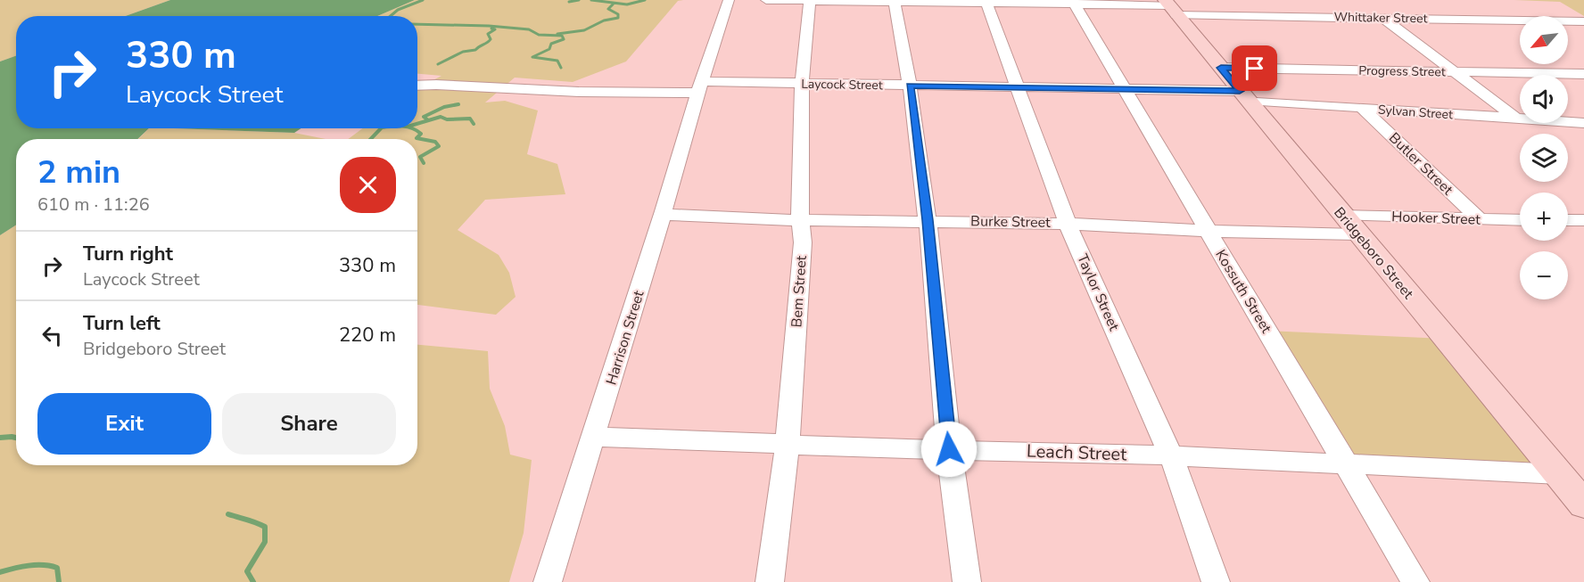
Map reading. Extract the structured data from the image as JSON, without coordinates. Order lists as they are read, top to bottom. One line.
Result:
{"streets":{"main road":["Bridgeboro Street"],"street":["Whittaker Street","Progress Street","Laycock Street","Sylvan Street","Butler Street","Hooker Street","Burke Street","Bem Street","Kossuth Street","Taylor Street","Harrison Street","Leach Street"]},"crossings":[["Whittaker Street","Bridgeboro Street"],["Whittaker Street","Bem Street"],["Whittaker Street","Kossuth Street"],["Whittaker Street","Taylor Street"],["Progress Street","Bridgeboro Street"],["Laycock Street","Sylvan Street"],["Laycock Street","Bridgeboro Street"],["Laycock Street","Bem Street"],["Laycock Street","Kossuth Street"],["Laycock Street","Taylor Street"],["Laycock Street","Harrison Street"],["Sylvan Street","Butler Street"],["Sylvan Street","Bridgeboro Street"],["Butler Street","Hooker Street"],["Hooker Street","Bridgeboro Street"],["Burke Street","Bridgeboro Street"],["Burke Street","Bem Street"],["Burke Street","Kossuth Street"],["Burke Street","Taylor Street"],["Burke Street","Harrison Street"],["Bridgeboro Street","Leach Street"],["Bem Street","Leach Street"],["Kossuth Street","Leach Street"],["Taylor Street","Leach Street"],["Harrison Street","Leach Street"]],"north":"bottom left","page":{"map_buttons":["+","−"],"turn":["330 m","Laycock Street"],"heading":["2 min","610 m · 11:26"],"list":[{"name":"Turn right","note":"Laycock Street","value":"330 m"},{"name":"Turn left","note":"Bridgeboro Street","value":"220 m"}],"buttons":["Exit","Share"]}}
